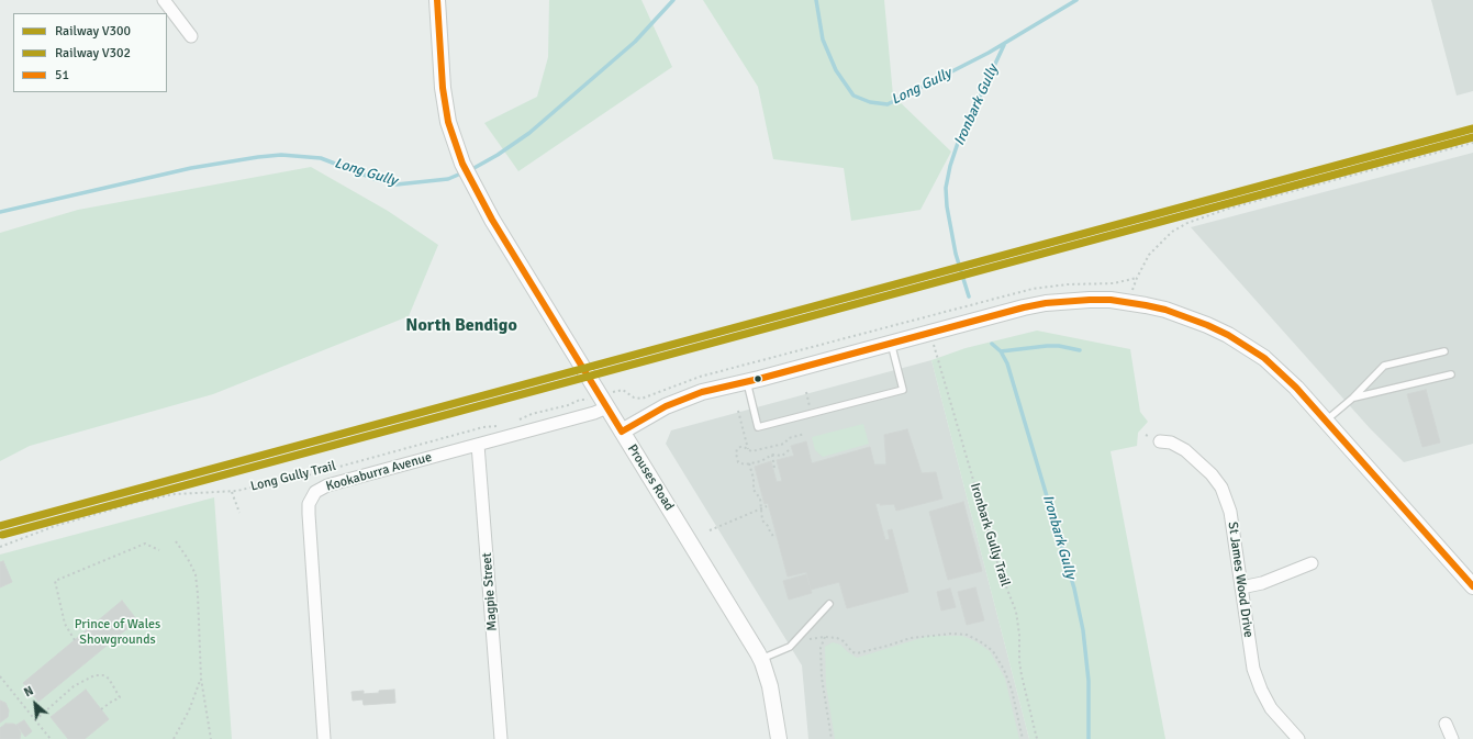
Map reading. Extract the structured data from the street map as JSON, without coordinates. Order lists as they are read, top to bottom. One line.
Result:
{"streets":{"street":["Kookaburra Avenue","Prouses Road","St James Wood Drive","Magpie Street"],"path":["Long Gully Trail","Ironbark Gully Trail"]},"crossings":[["Kookaburra Avenue","Prouses Road"],["Kookaburra Avenue","Magpie Street"]],"districts":["North Bendigo"],"water":["Long Gully","Ironbark Gully"],"parks":["Prince of Wales Showgrounds"],"lines":["transit line 51","rail line V300","rail line V302"],"legend":["Railway V300","Railway V302","51"],"north":"top left"}
